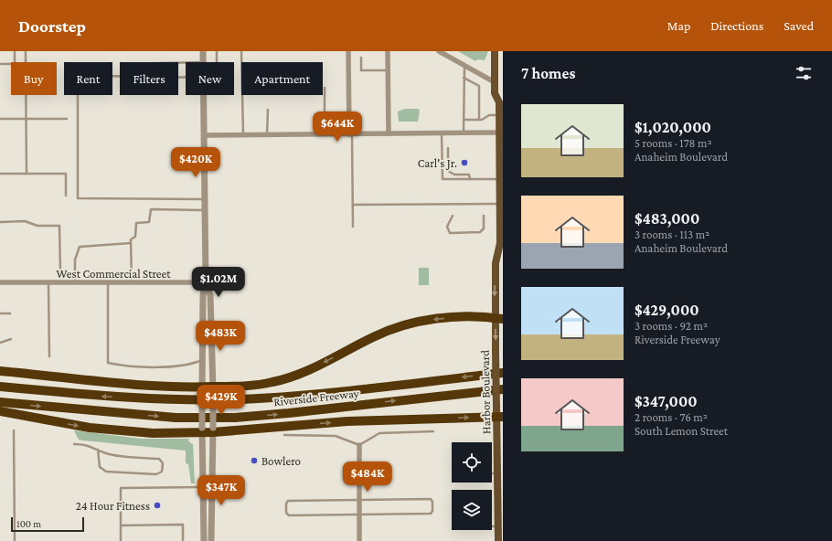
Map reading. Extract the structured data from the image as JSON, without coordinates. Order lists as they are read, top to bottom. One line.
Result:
{"streets":{"highway":["Riverside Freeway"],"main road":["Harbor Boulevard"],"street":["West Commercial Street"]},"places":["Carl's Jr.","Bowlero","24 Hour Fitness"],"scale_bar":"100 m","page":{"header":"Doorstep","nav":["Map","Directions","Saved"],"heading":"7 homes","chip":["Buy","Rent","Filters","New","Apartment"],"list":[{"name":"$1,020,000","note":"5 rooms · 178 m² · Anaheim Boulevard"},{"name":"$483,000","note":"3 rooms · 113 m² · Anaheim Boulevard"},{"name":"$429,000","note":"3 rooms · 92 m² · Riverside Freeway"},{"name":"$347,000","note":"2 rooms · 76 m² · South Lemon Street"}],"price":["$644K","$420K","$1.02M","$483K","$429K","$484K","$347K"],"scale":"100 m"}}
